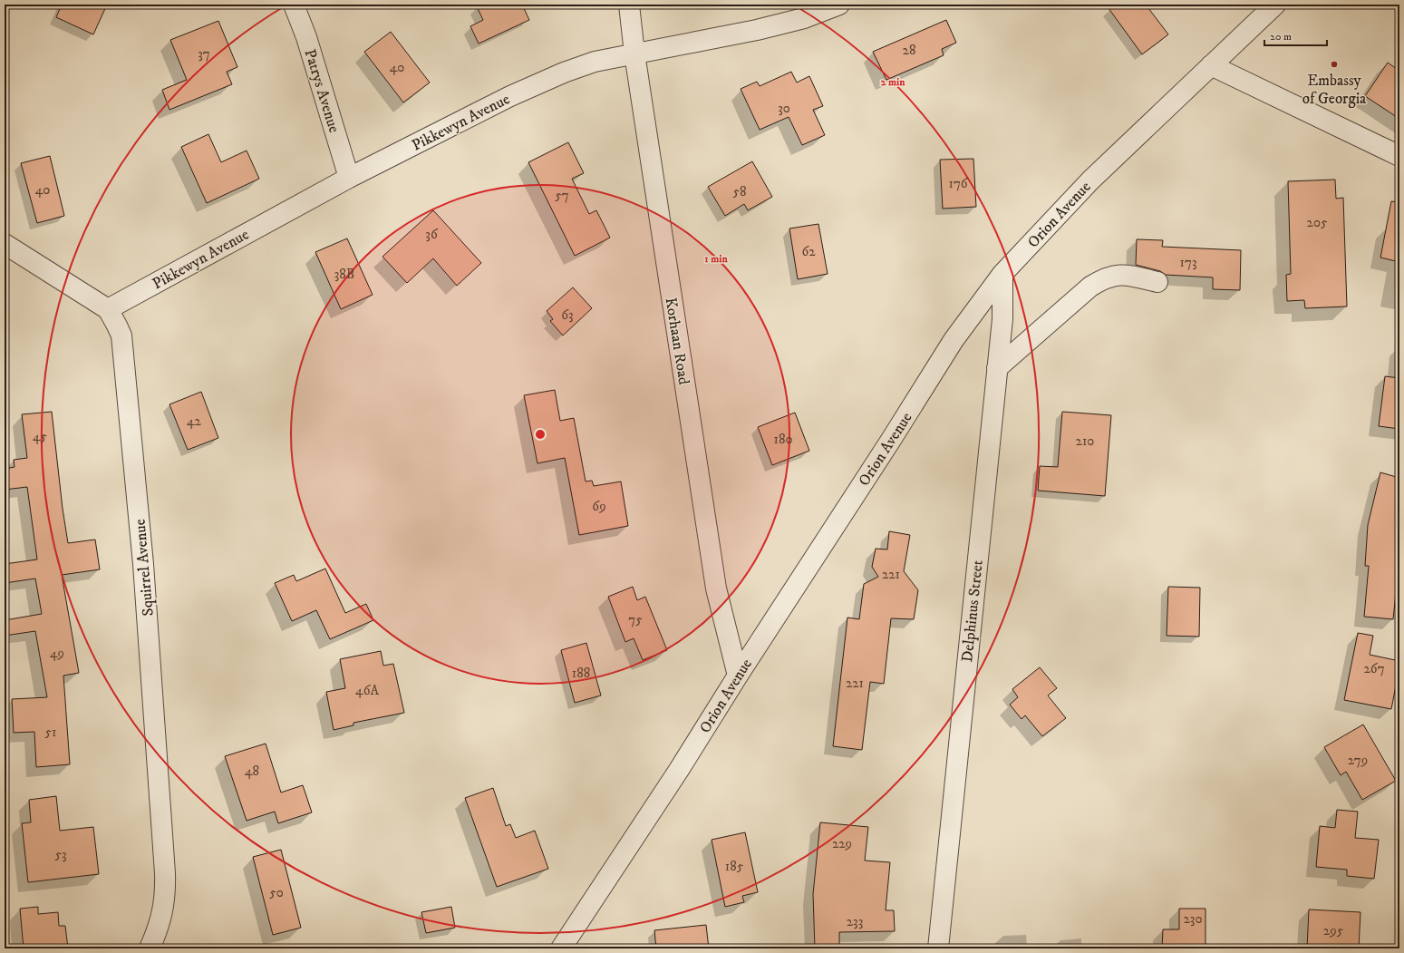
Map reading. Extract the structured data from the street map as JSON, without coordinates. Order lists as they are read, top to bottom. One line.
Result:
{"streets":{"street":["Patrys Avenue","Pikkewyn Avenue","Orion Avenue","Korhaan Road","Squirrel Avenue","Delphinus Street"]},"crossings":[["Patrys Avenue","Pikkewyn Avenue"],["Pikkewyn Avenue","Korhaan Road"],["Pikkewyn Avenue","Squirrel Avenue"],["Orion Avenue","Korhaan Road"],["Orion Avenue","Delphinus Street"]],"places":["Embassy of Georgia"],"house_numbers":["28","37","40","30","176","40","58","57","205","36","62","173","38B","63","42","45","180","210","69","221","75","49","267","188","221","46A","51","279","48","229","53","185","50","230","233","295"],"scale_bar":"20 m","rings":["2 min","1 min"]}
